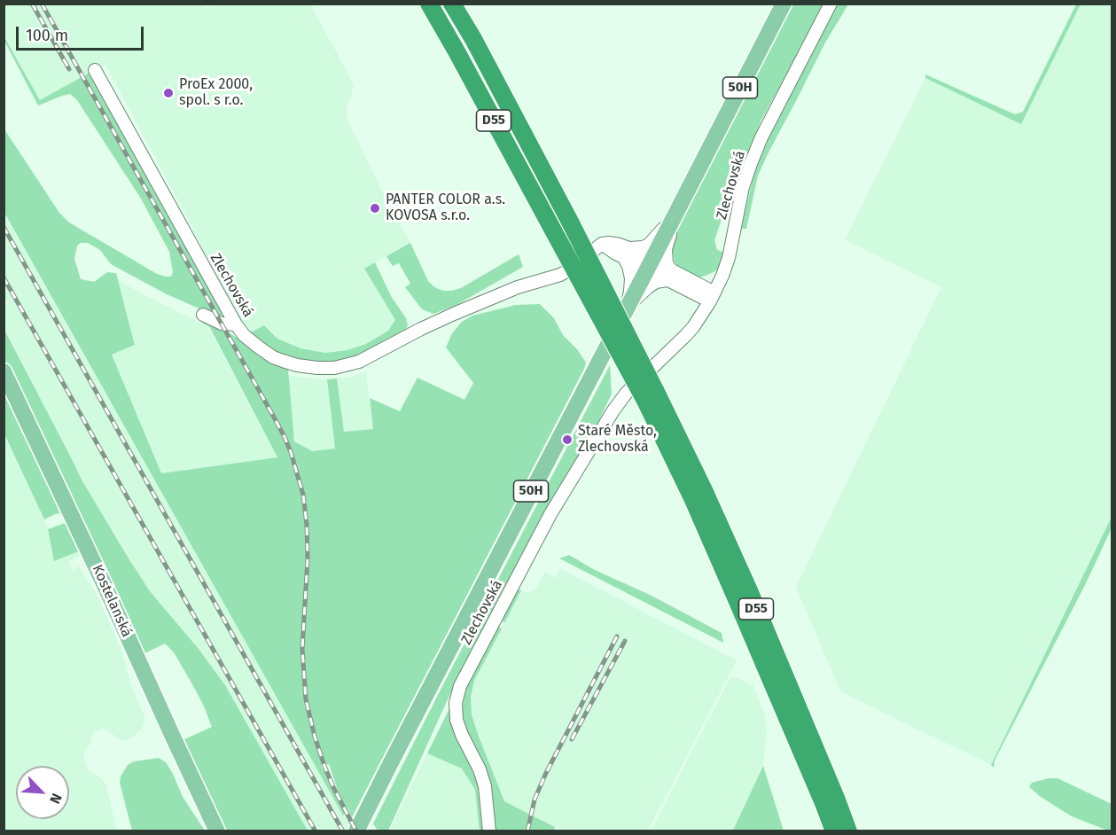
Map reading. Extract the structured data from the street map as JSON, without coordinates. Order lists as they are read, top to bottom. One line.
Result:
{"streets":{"highway":["D55"],"main road":["50H","Kostelanská"],"street":["Zlechovská"]},"crossings":[["50H","Zlechovská"]],"places":["ProEx 2000, spol. s r.o.","PANTER COLOR a.s. KOVOSA s.r.o.","Staré Město, Zlechovská"],"scale_bar":"100 m","north":"bottom right"}
